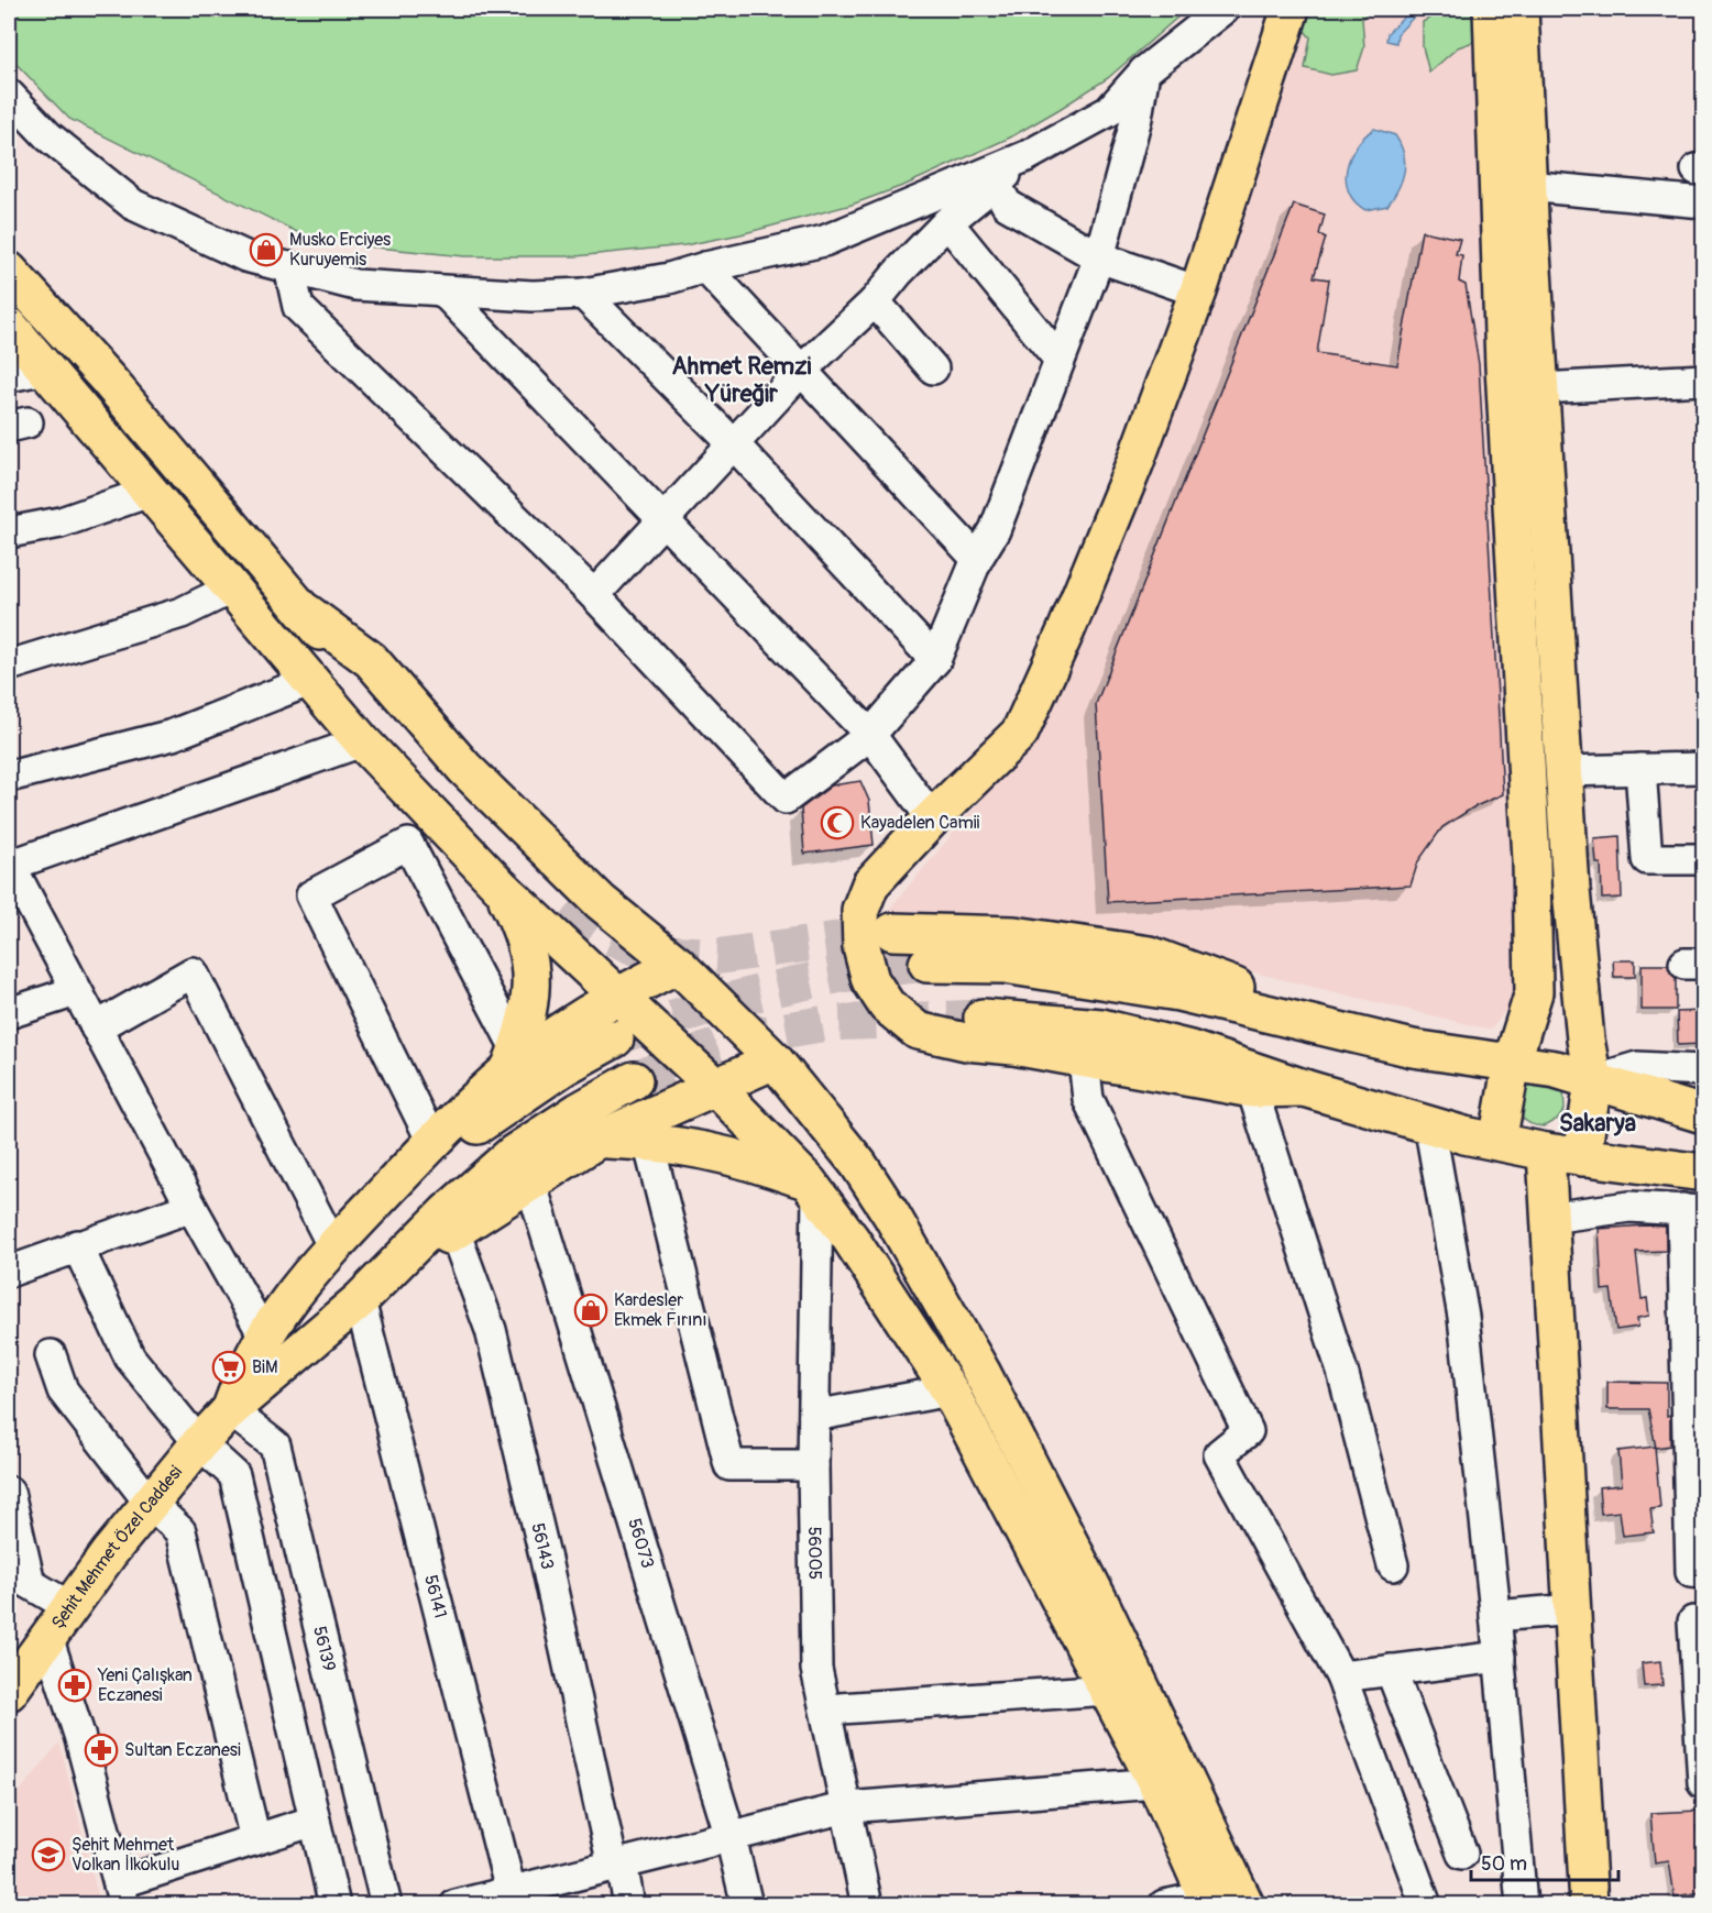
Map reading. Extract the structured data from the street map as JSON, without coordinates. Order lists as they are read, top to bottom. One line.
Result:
{"streets":{"main road":["Şehit Mehmet Özel Caddesi"],"street":["56073","56143","56005","56141","56139"]},"crossings":[["Şehit Mehmet Özel Caddesi","56141"],["Şehit Mehmet Özel Caddesi","56139"]],"districts":["Ahmet Remzi Yüreğir","Sakarya"],"places":{"shop":["Musko Erciyes Kuruyemis","Kardesler Ekmek Fırını"],"mosque":["Kayadelen Camii"],"supermarket":["BiM"],"pharmacy":["Yeni Çalışkan Eczanesi","Sultan Eczanesi"],"school or university":["Şehit Mehmet Volkan İlkokulu"]},"scale_bar":"50 m"}
